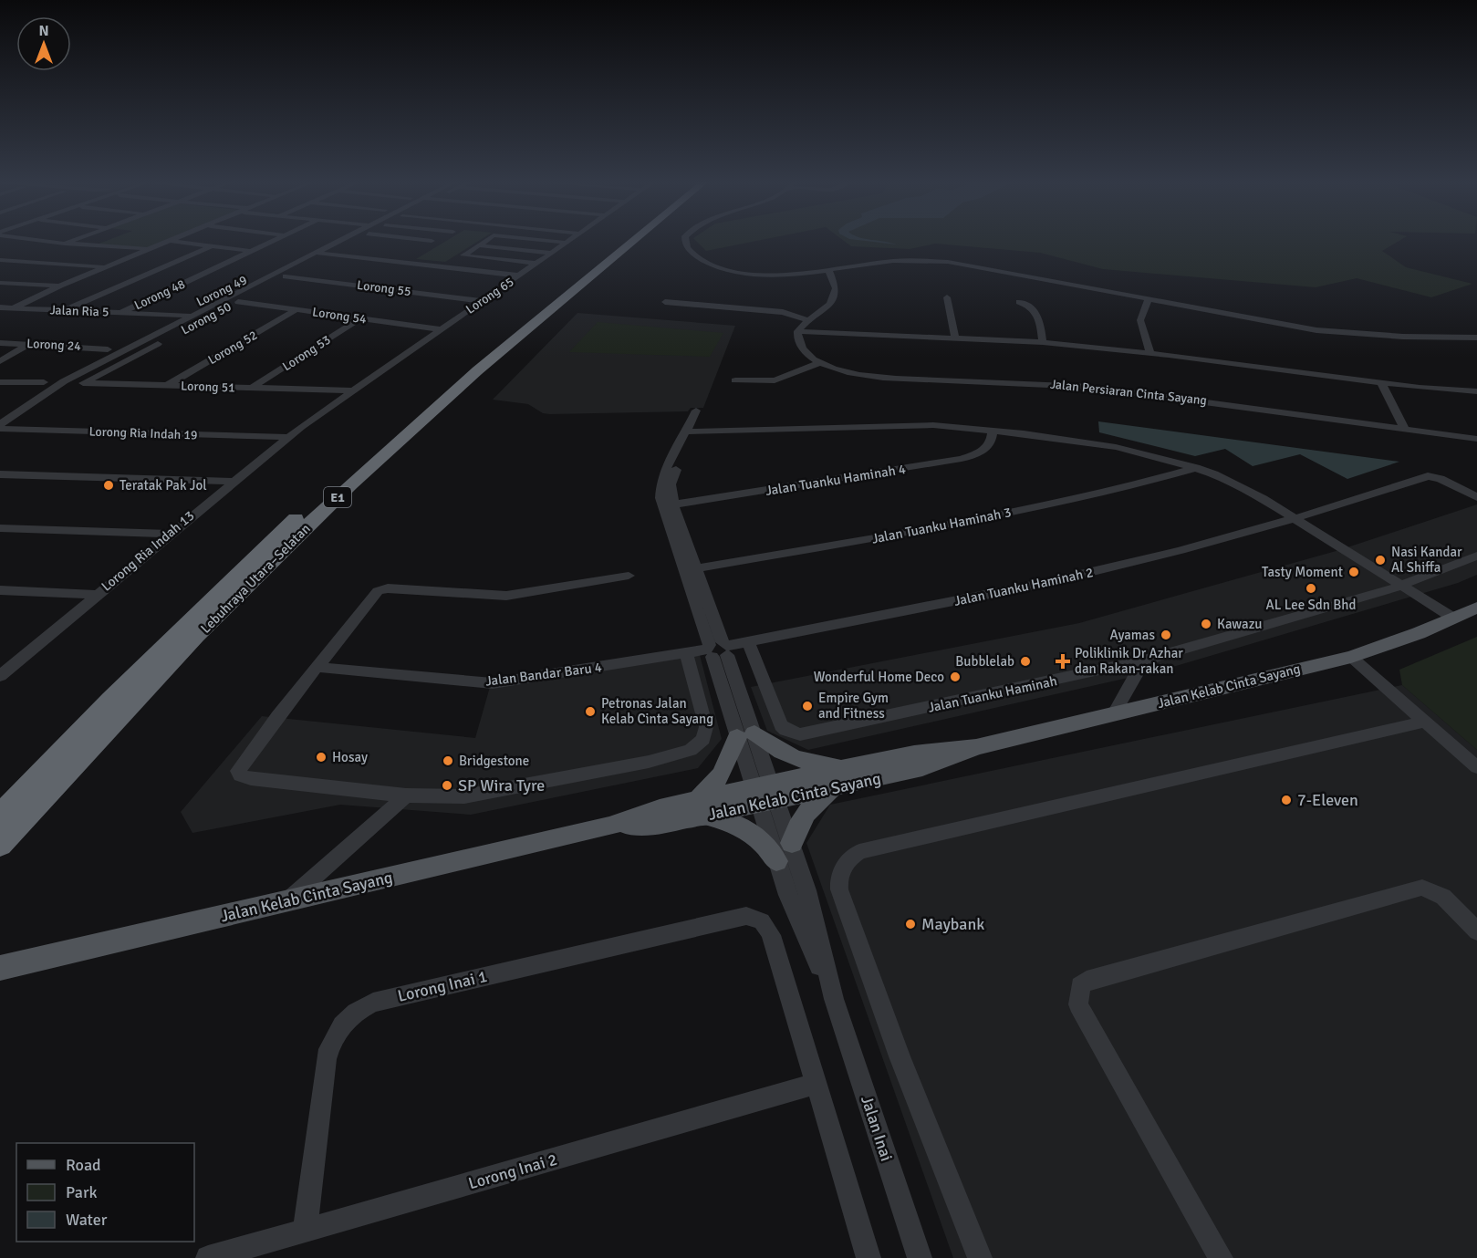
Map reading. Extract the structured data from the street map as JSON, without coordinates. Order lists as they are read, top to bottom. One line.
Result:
{"streets":{"highway":["E1","Lebuhraya Utara–Selatan"],"main road":["Jalan Kelab Cinta Sayang"],"street":["Lorong 55","Lorong 49","Lorong 48","Lorong 65","Jalan Ria 5","Lorong 54","Lorong 50","Lorong 24","Lorong 52","Lorong 53","Lorong 51","Jalan Persiaran Cinta Sayang","Lorong Ria Indah 19","Jalan Tuanku Haminah 4","Jalan Tuanku Haminah 3","Lorong Ria Indah 13","Jalan Tuanku Haminah 2","Jalan Bandar Baru 4","Jalan Tuanku Haminah","Lorong Inai 1","Jalan Inai","Lorong Inai 2"]},"crossings":[["Lorong 55","Lorong 65"],["Lorong 55","Lorong 50"],["Lorong 49","Jalan Ria 5"],["Lorong 48","Jalan Ria 5"],["Lorong 65","Lorong 54"],["Lorong 65","Lorong 51"],["Lorong 65","Lorong Ria Indah 13"],["Lorong 54","Lorong 50"],["Lorong 54","Lorong 52"],["Lorong 54","Lorong 53"],["Lorong 50","Lorong 51"],["Lorong 52","Lorong 51"],["Lorong 53","Lorong 51"],["Lorong 51","Lorong Ria Indah 13"],["Lorong Ria Indah 19","Lorong Ria Indah 13"],["Jalan Tuanku Haminah 2","Jalan Bandar Baru 4"],["Jalan Tuanku Haminah 2","Jalan Tuanku Haminah"],["Jalan Kelab Cinta Sayang","Jalan Inai"],["Lorong Inai 1","Lorong Inai 2"]],"places":{"other":["Teratak Pak Jol","Nasi Kandar Al Shiffa","Tasty Moment","AL Lee Sdn Bhd","Kawazu","Ayamas","Bubblelab","Wonderful Home Deco","Empire Gym and Fitness","Petronas Jalan Kelab Cinta Sayang","Hosay","Bridgestone","SP Wira Tyre","7-Eleven","Maybank"],"health":["Poliklinik Dr Azhar dan Rakan-rakan"]},"legend":["Road","Park","Water"],"north":"top"}
